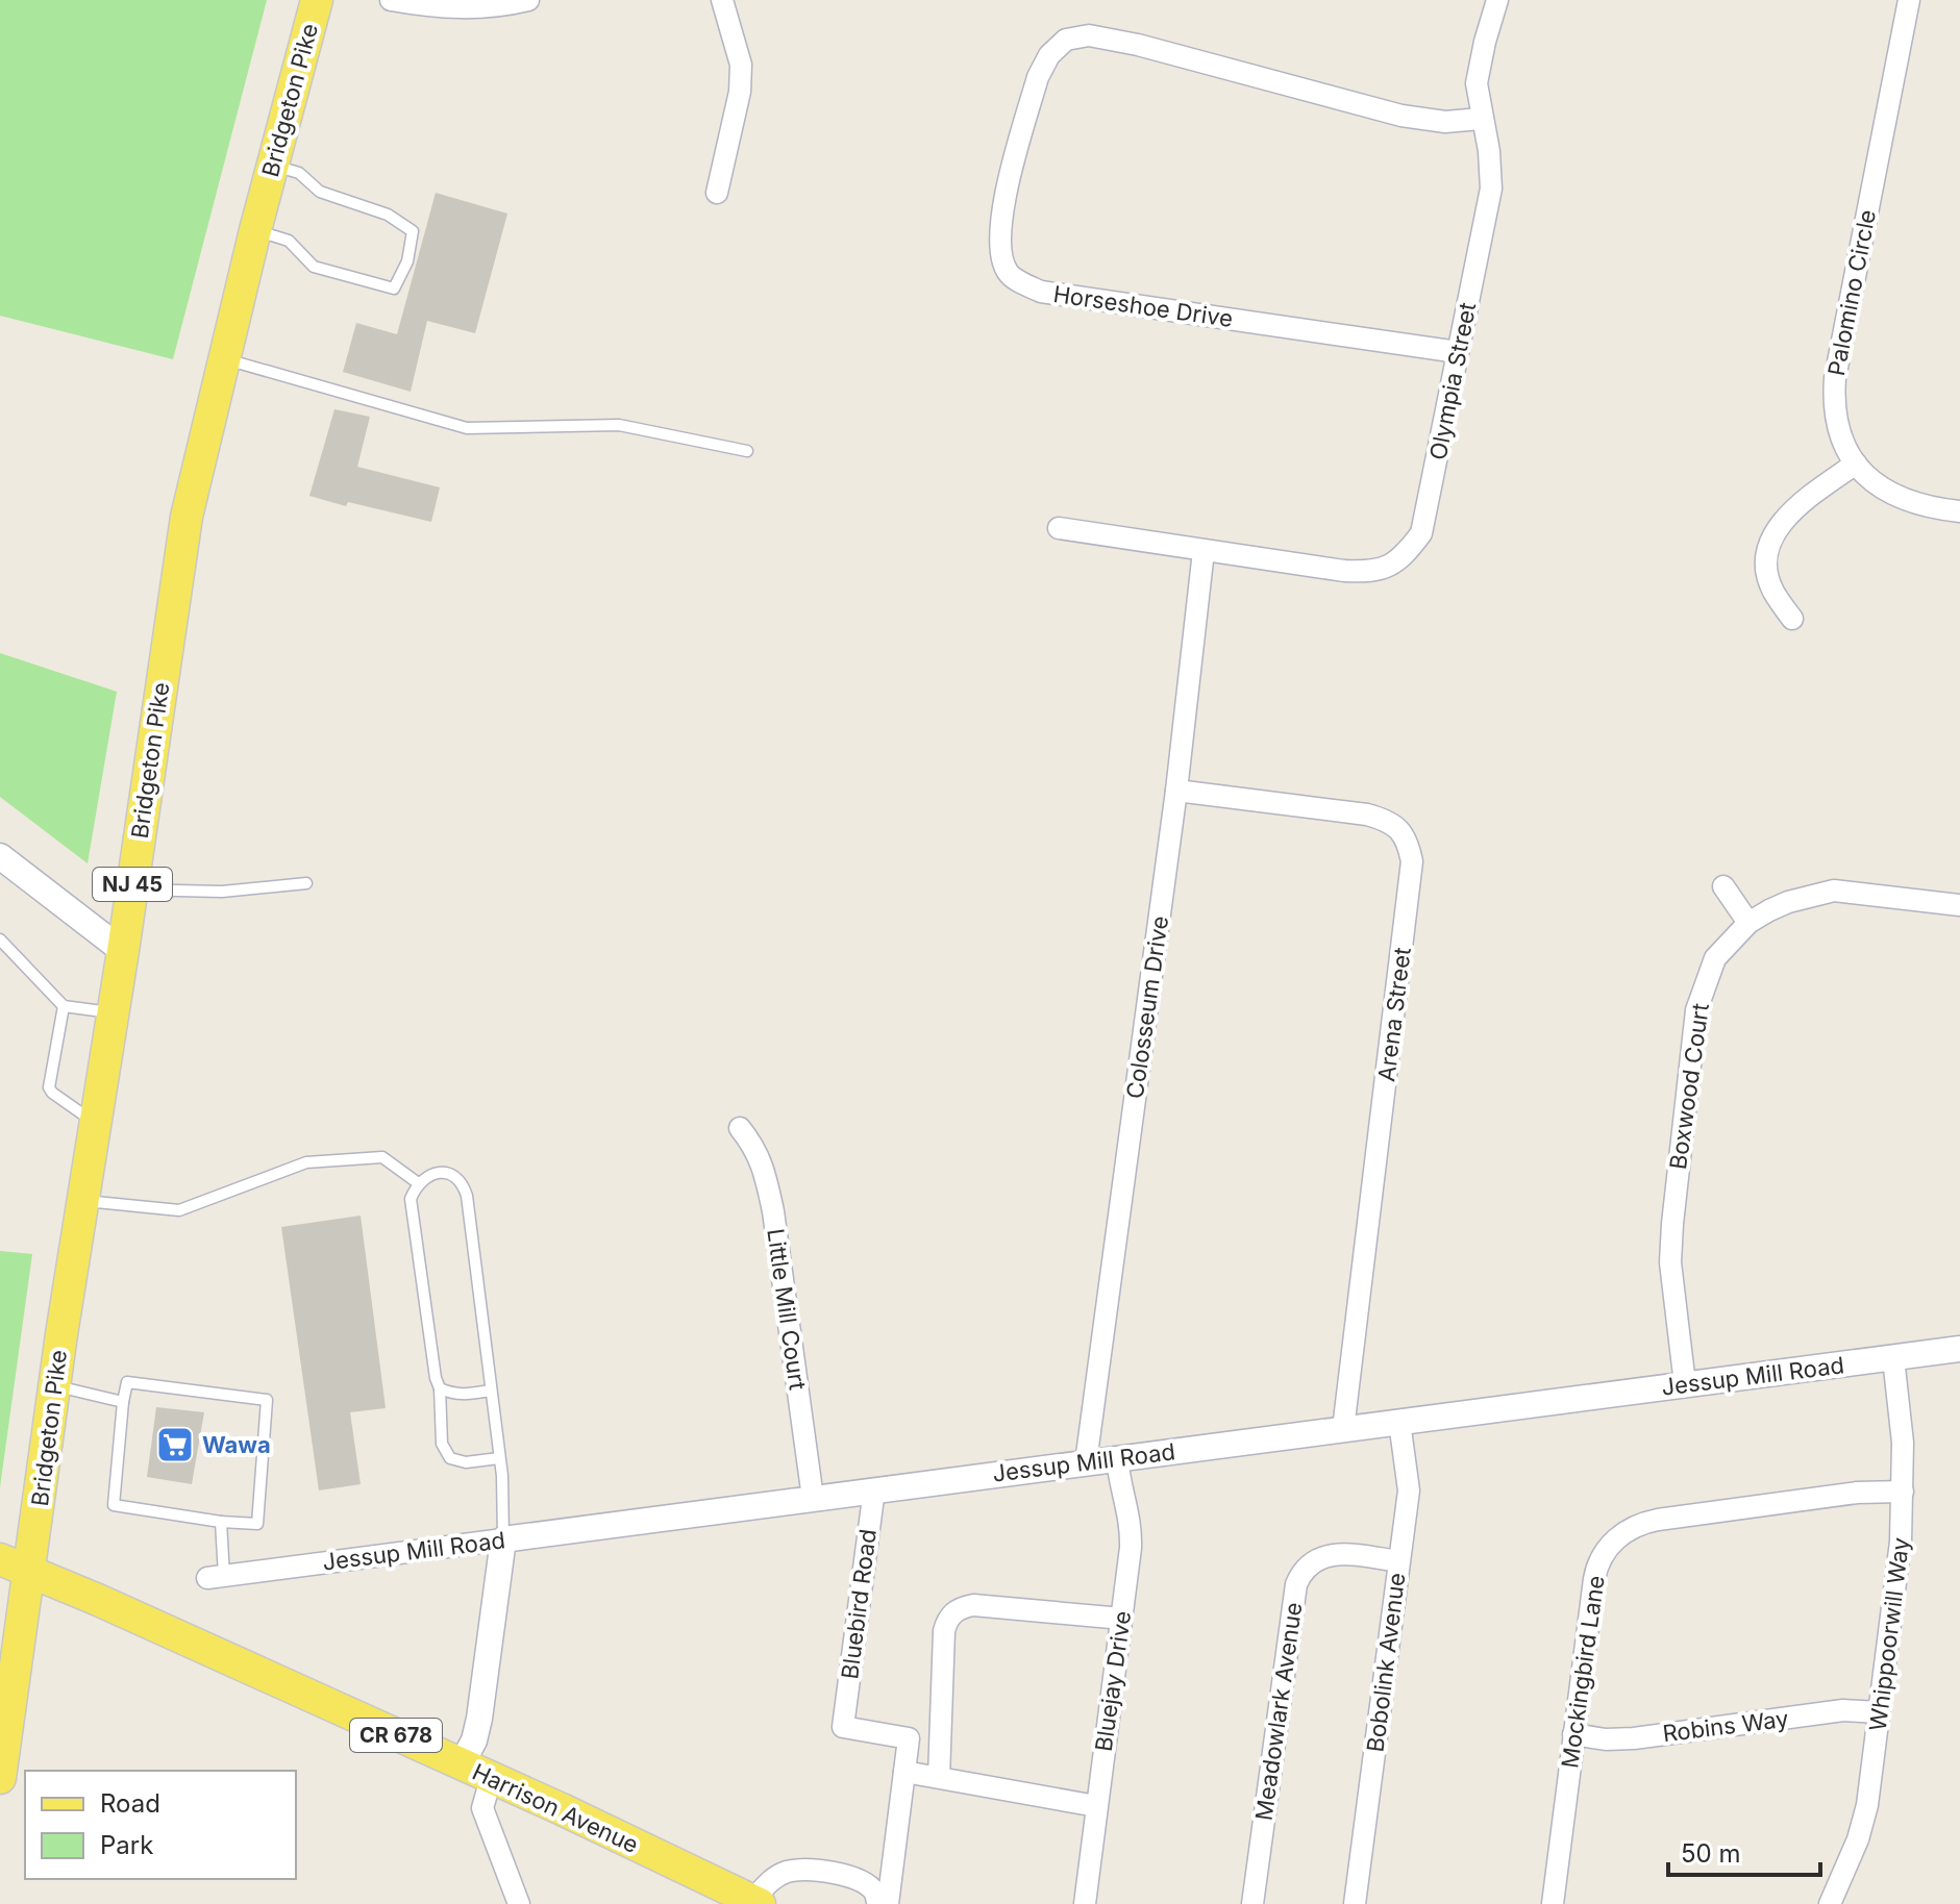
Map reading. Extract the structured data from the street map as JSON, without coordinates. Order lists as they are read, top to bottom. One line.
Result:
{"streets":{"main road":["Bridgeton Pike","NJ 45","CR 678","Harrison Avenue"],"street":["Palomino Circle","Horseshoe Drive","Olympia Street","Colosseum Drive","Arena Street","Boxwood Court","Little Mill Court","Jessup Mill Road","Bluebird Road","Whippoorwill Way","Bobolink Avenue","Mockingbird Lane","Bluejay Drive","Meadowlark Avenue","Robins Way"]},"crossings":[["Bridgeton Pike","CR 678"],["Bridgeton Pike","Harrison Avenue"],["Horseshoe Drive","Olympia Street"],["Olympia Street","Colosseum Drive"],["Colosseum Drive","Arena Street"],["Colosseum Drive","Jessup Mill Road"],["Arena Street","Jessup Mill Road"],["Boxwood Court","Jessup Mill Road"],["Little Mill Court","Jessup Mill Road"],["Jessup Mill Road","Bluebird Road"],["Jessup Mill Road","Whippoorwill Way"],["Jessup Mill Road","Bobolink Avenue"],["Jessup Mill Road","Bluejay Drive"],["Whippoorwill Way","Mockingbird Lane"],["Whippoorwill Way","Robins Way"],["Bobolink Avenue","Meadowlark Avenue"],["Mockingbird Lane","Robins Way"],["CR 678","Harrison Avenue"]],"places":{"supermarket":["Wawa"]},"legend":["Road","Park"],"scale_bar":"50 m"}
